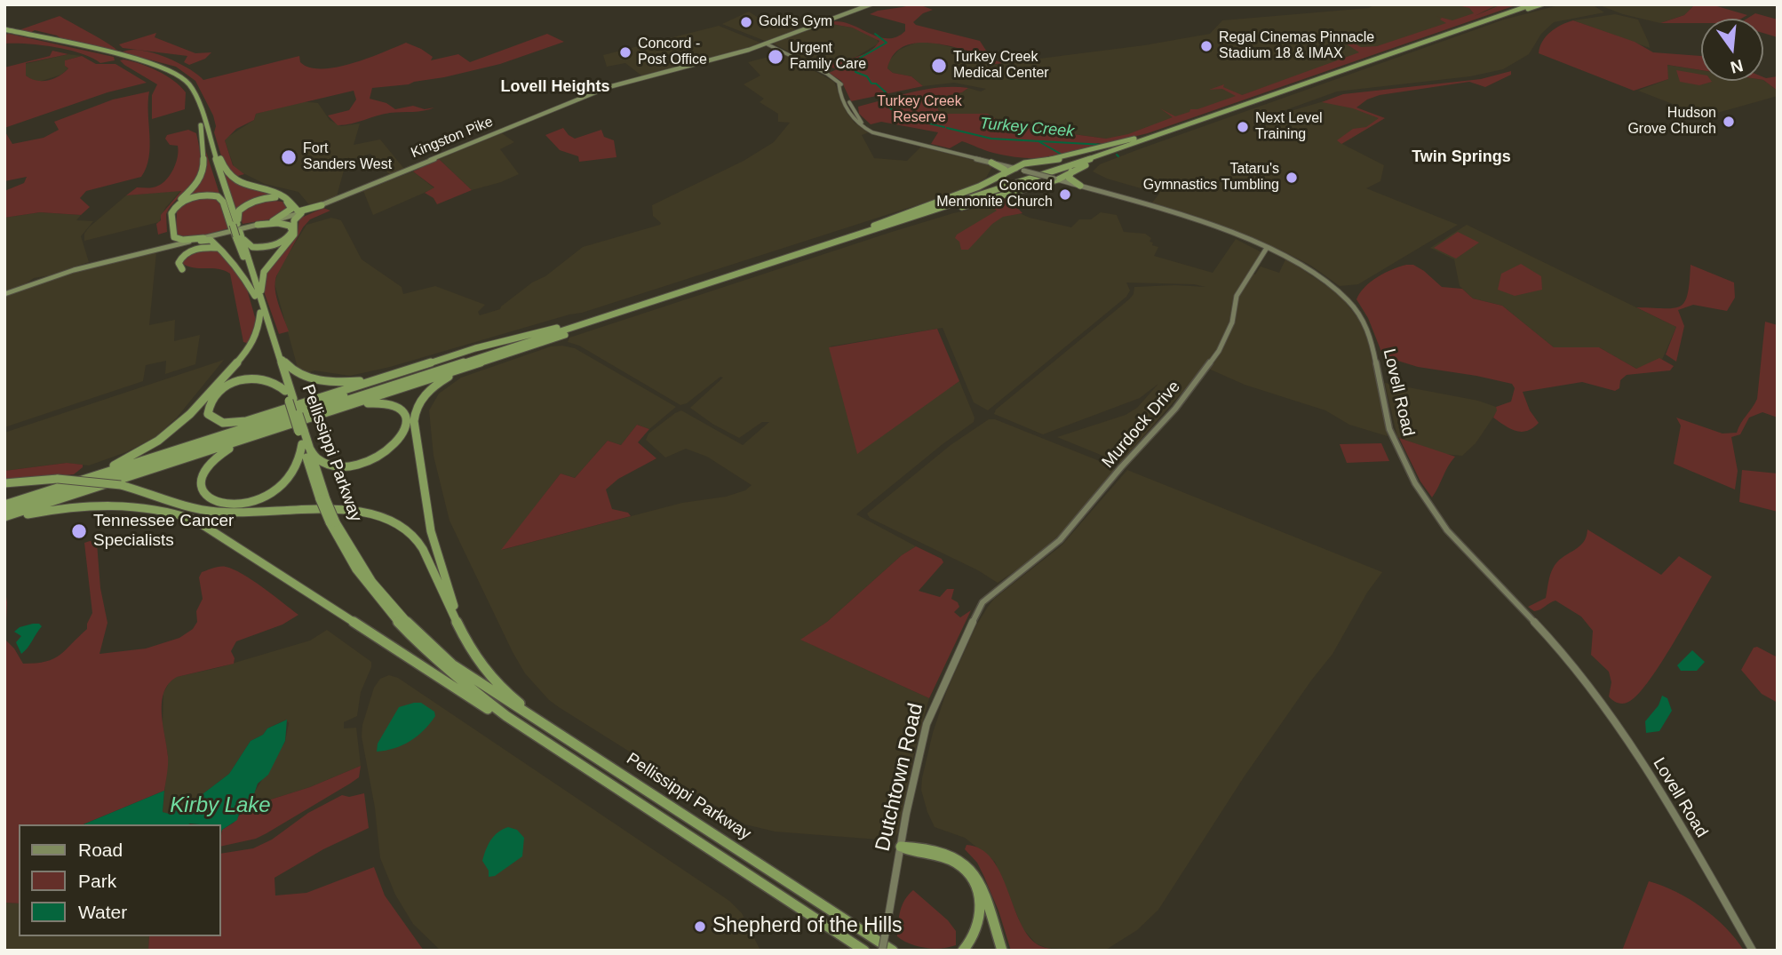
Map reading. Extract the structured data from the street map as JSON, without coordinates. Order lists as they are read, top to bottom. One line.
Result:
{"streets":{"highway":["Pellissippi Parkway"],"main road":["Kingston Pike","Lovell Road","Murdock Drive","Dutchtown Road"]},"crossings":[["Kingston Pike","Lovell Road"],["Lovell Road","Murdock Drive"],["Murdock Drive","Dutchtown Road"]],"districts":["Lovell Heights","Twin Springs"],"water":["Turkey Creek","Kirby Lake"],"parks":["Turkey Creek Reserve"],"places":["Gold's Gym","Regal Cinemas Pinnacle Stadium 18 & IMAX","Concord - Post Office","Urgent Family Care","Turkey Creek Medical Center","Hudson Grove Church","Next Level Training","Fort Sanders West","Tataru's Gymnastics Tumbling","Concord Mennonite Church","Tennessee Cancer Specialists","Shepherd of the Hills"],"legend":["Road","Park","Water"],"north":"bottom"}
